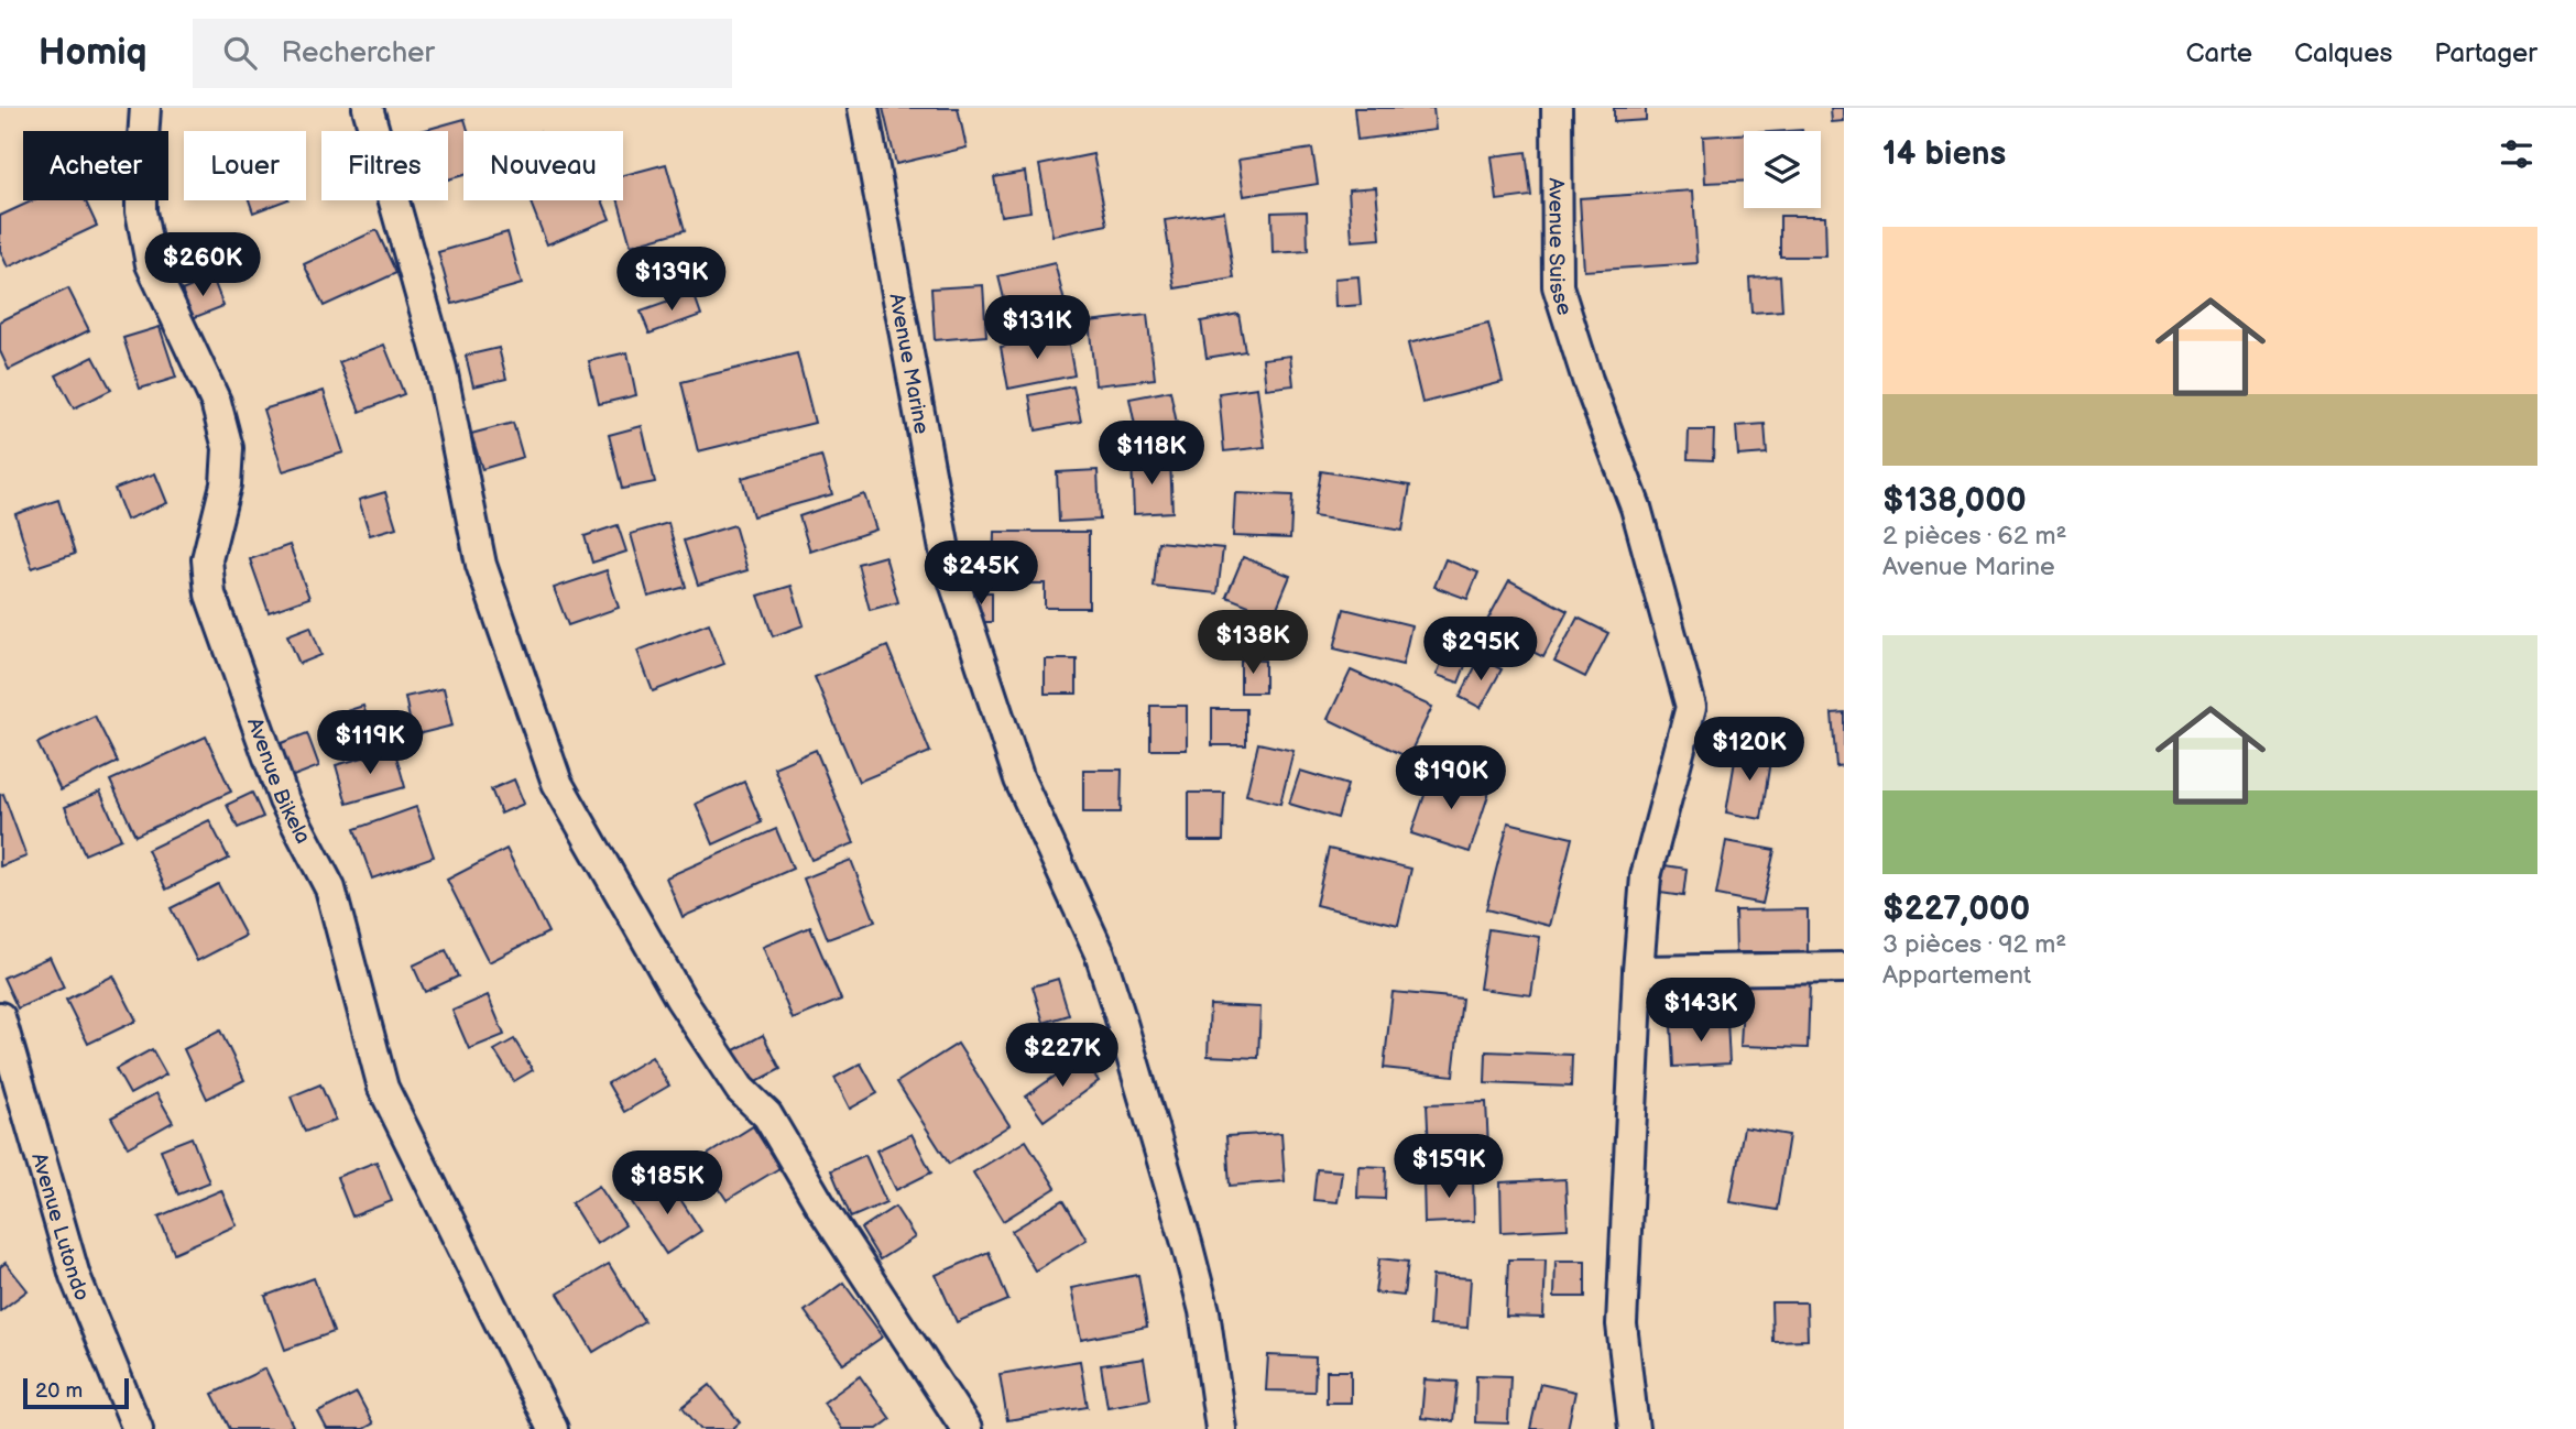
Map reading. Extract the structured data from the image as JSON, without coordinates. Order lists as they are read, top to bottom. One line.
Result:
{"streets":{"street":["Avenue Suisse","Avenue Marine","Avenue Bikela","Avenue Lutondo"]},"scale_bar":"20 m","page":{"header":"Homiq","search":"Rechercher","nav":["Carte","Calques","Partager"],"heading":"14 biens","chip":["Acheter","Louer","Filtres","Nouveau"],"list":[{"name":"$138,000","note":"2 pièces · 62 m² · Avenue Marine"},{"name":"$227,000","note":"3 pièces · 92 m² · Appartement"}],"price":["$260K","$139K","$131K","$118K","$245K","$138K","$295K","$119K","$120K","$190K","$143K","$227K","$159K","$185K"],"scale":"20 m"}}
